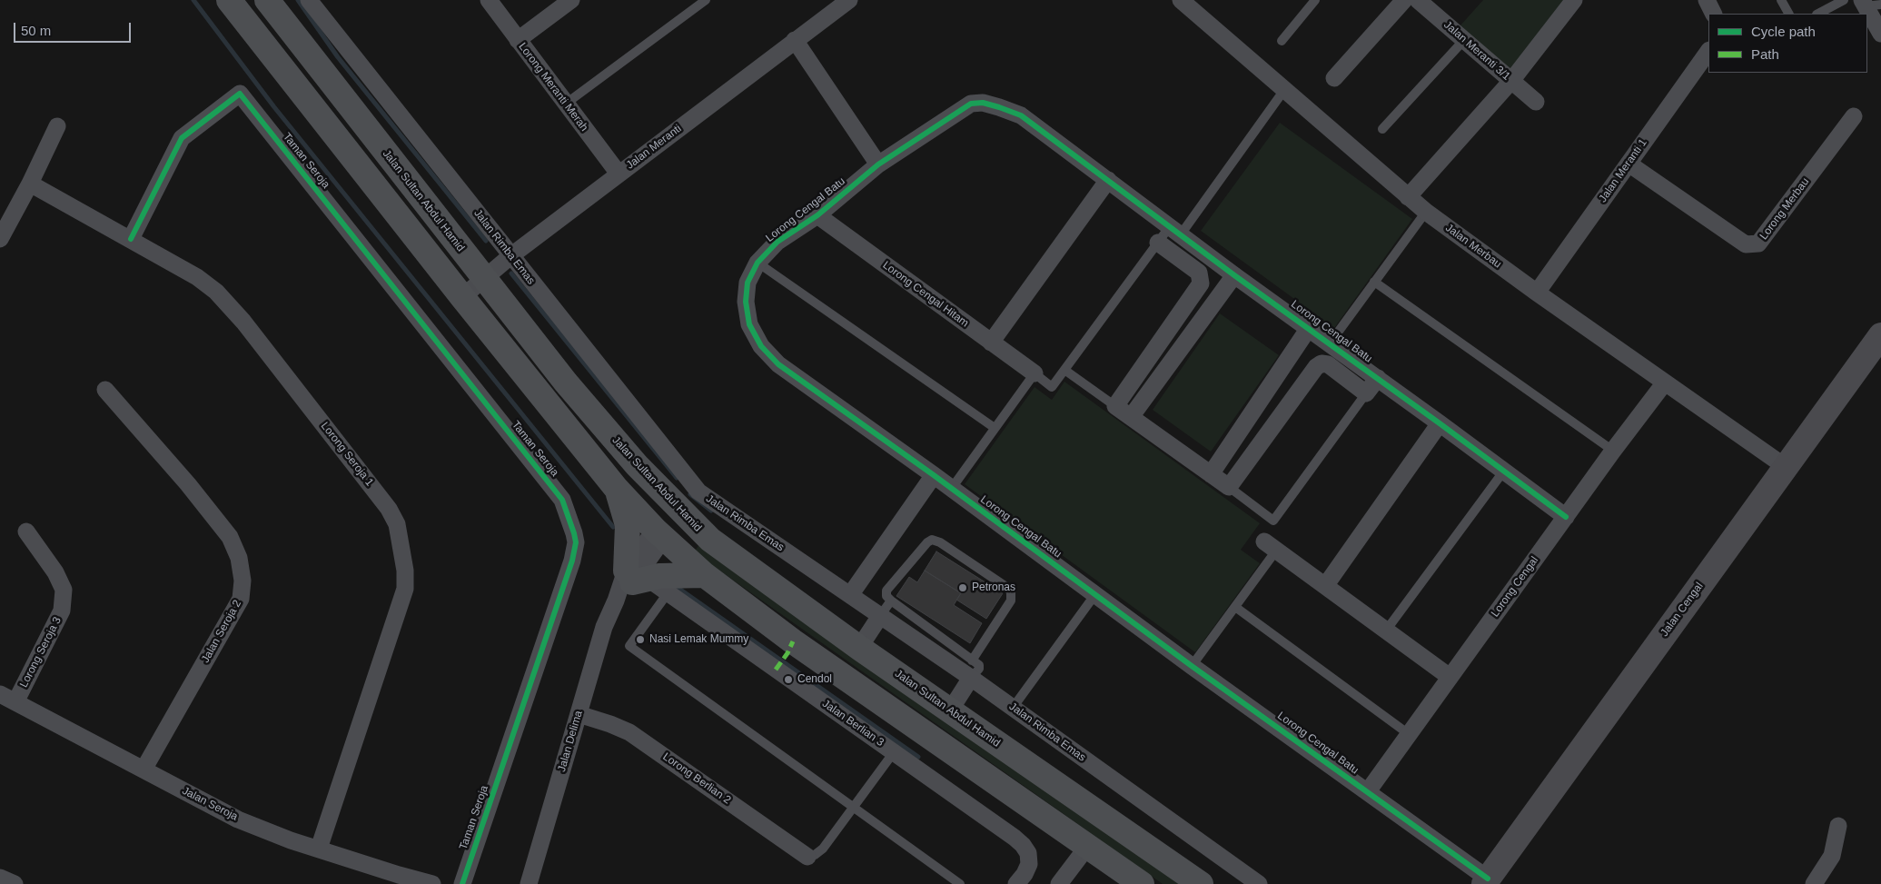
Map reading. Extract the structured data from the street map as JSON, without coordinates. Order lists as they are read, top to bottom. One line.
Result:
{"streets":{"main road":["Jalan Sultan Abdul Hamid"],"street":["Jalan Meranti 3/1","Lorong Meranti Merah","Jalan Meranti","Taman Seroja","Jalan Meranti 1","Lorong Merbau","Lorong Cengal Batu","Jalan Merbau","Jalan Rimba Emas","Lorong Cengal Hitam","Lorong Seroja 1","Lorong Cengal","Jalan Cengal","Jalan Seroja 2","Lorong Seroja 3","Jalan Berlian 3","Jalan Delima","Lorong Berlian 2","Jalan Seroja"]},"crossings":[["Lorong Meranti Merah","Jalan Meranti"],["Jalan Meranti","Jalan Sultan Abdul Hamid"],["Jalan Meranti","Jalan Rimba Emas"],["Taman Seroja","Lorong Seroja 1"],["Jalan Meranti 1","Lorong Merbau"],["Jalan Meranti 1","Jalan Merbau"],["Lorong Cengal Batu","Lorong Cengal Hitam"],["Lorong Cengal Batu","Lorong Cengal"],["Lorong Cengal Batu","Jalan Cengal"],["Jalan Merbau","Lorong Cengal"],["Jalan Merbau","Jalan Cengal"],["Lorong Seroja 1","Jalan Seroja"],["Jalan Seroja 2","Jalan Seroja"],["Lorong Seroja 3","Jalan Seroja"],["Jalan Berlian 3","Jalan Delima"],["Jalan Delima","Lorong Berlian 2"]],"places":["Petronas","Nasi Lemak Mummy","Cendol"],"legend":["Cycle path","Path"],"scale_bar":"50 m"}
